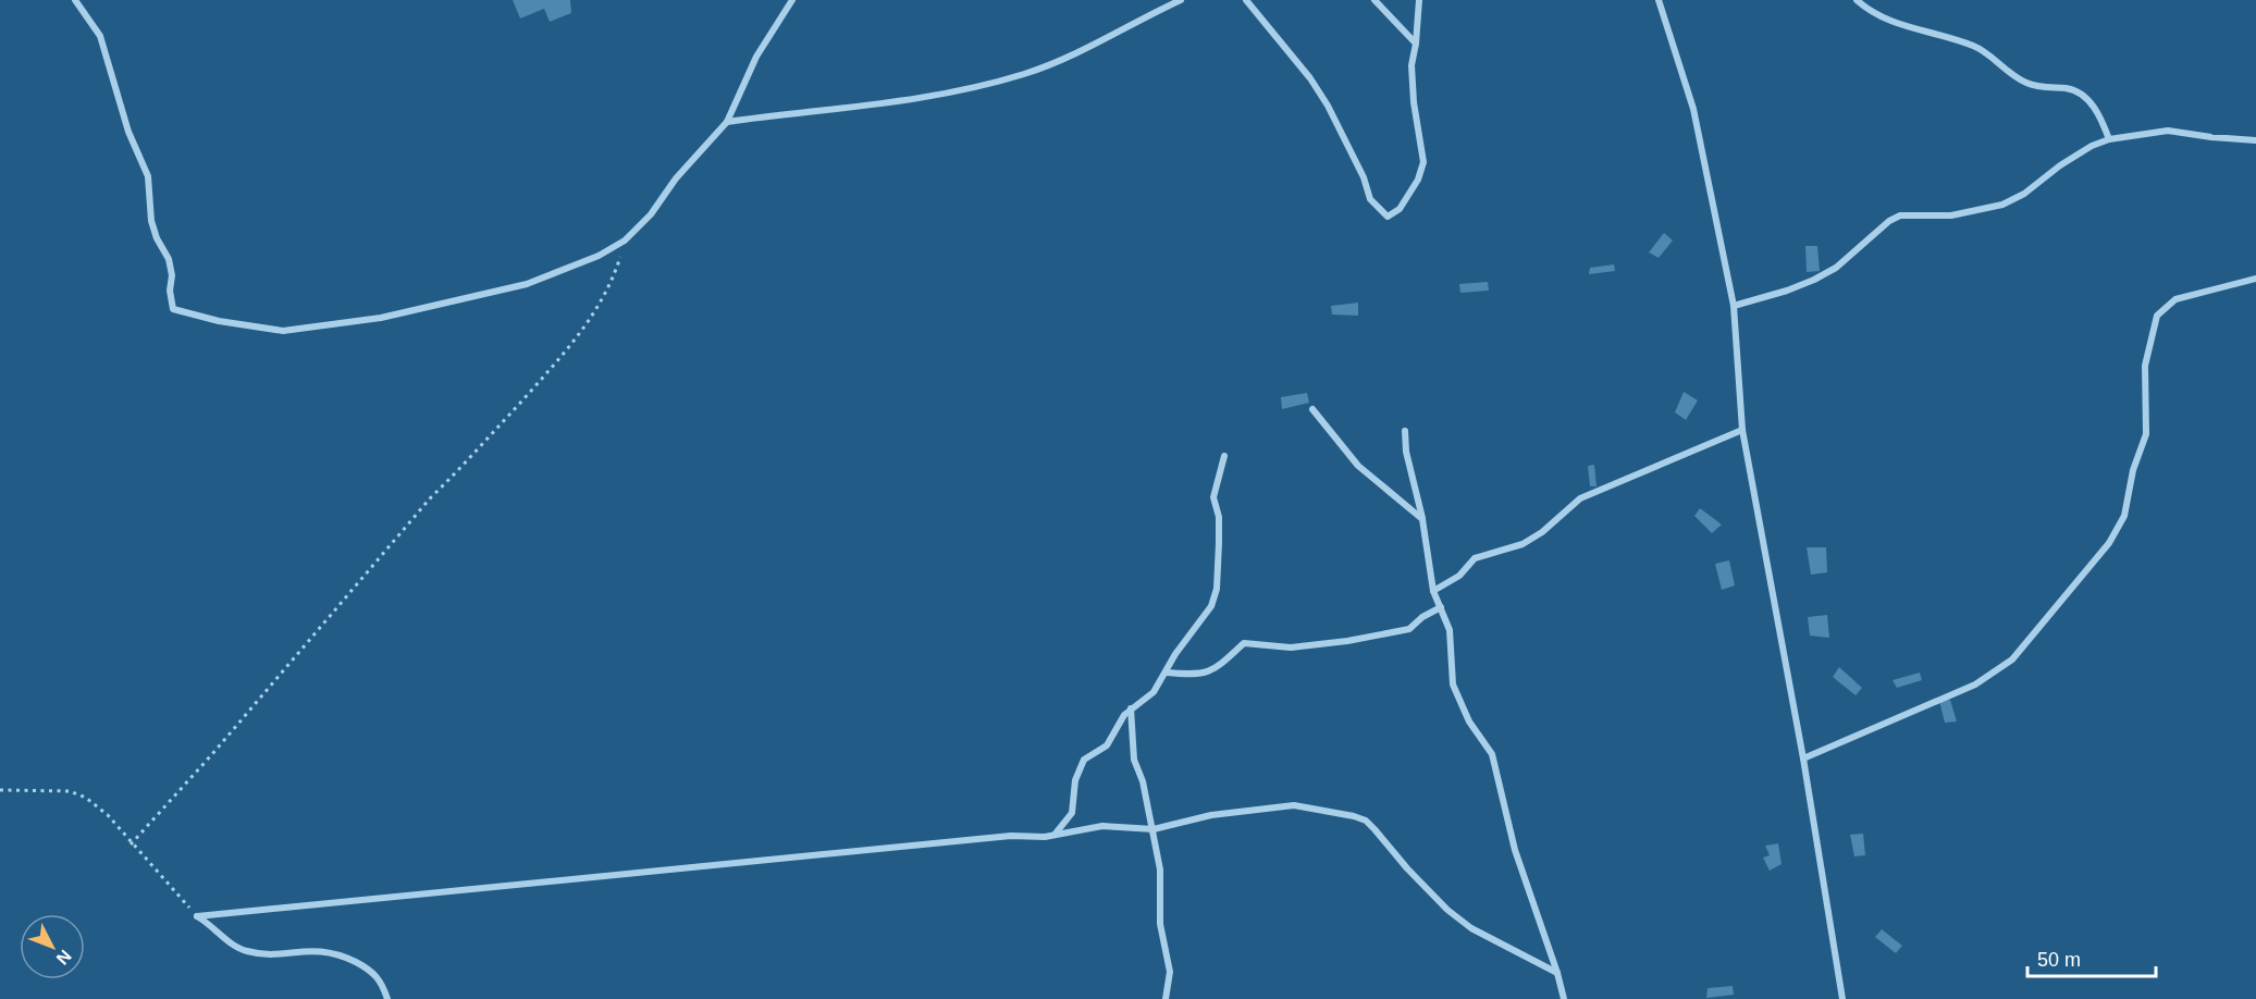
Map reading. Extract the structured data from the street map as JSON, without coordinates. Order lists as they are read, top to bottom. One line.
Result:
{"scale_bar":"50 m","north":"bottom right"}
